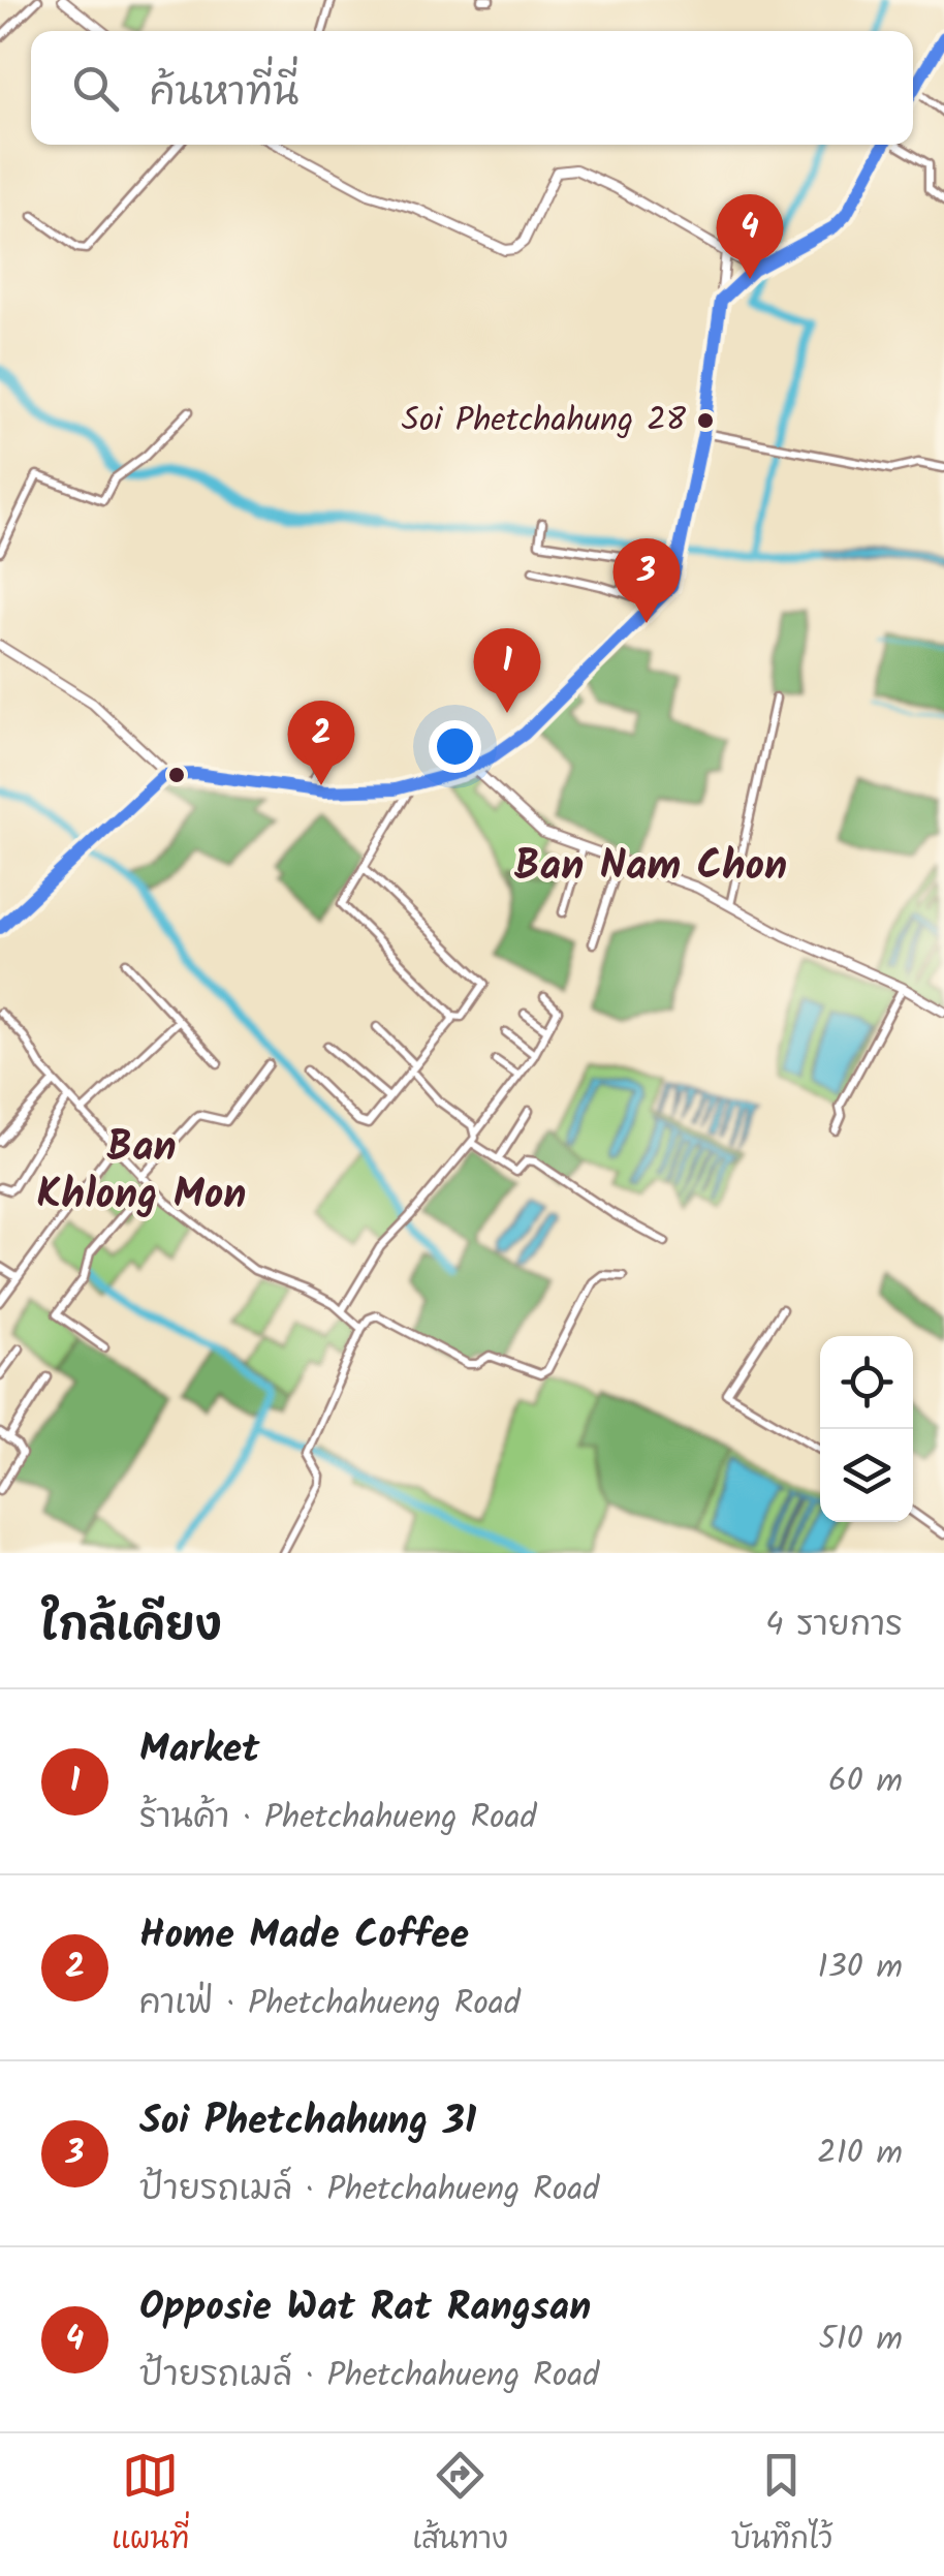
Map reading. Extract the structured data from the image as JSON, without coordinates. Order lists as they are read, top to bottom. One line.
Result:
{"districts":["Ban Nam Chon","Ban Khlong Mon"],"places":["Soi Phetchahung 28"],"page":{"search":"ค้นหาที่นี่","pins":["4","3","1","2"],"heading":["ใกล้เคียง","4 รายการ"],"list":[{"mark":"1","name":"Market","note":"ร้านค้า · Phetchahueng Road","value":"60 m"},{"mark":"2","name":"Home Made Coffee","note":"คาเฟ่ · Phetchahueng Road","value":"130 m"},{"mark":"3","name":"Soi Phetchahung 31","note":"ป้ายรถเมล์ · Phetchahueng Road","value":"210 m"},{"mark":"4","name":"Opposie Wat Rat Rangsan","note":"ป้ายรถเมล์ · Phetchahueng Road","value":"510 m"}],"nav":["แผนที่","เส้นทาง","บันทึกไว้"]}}
